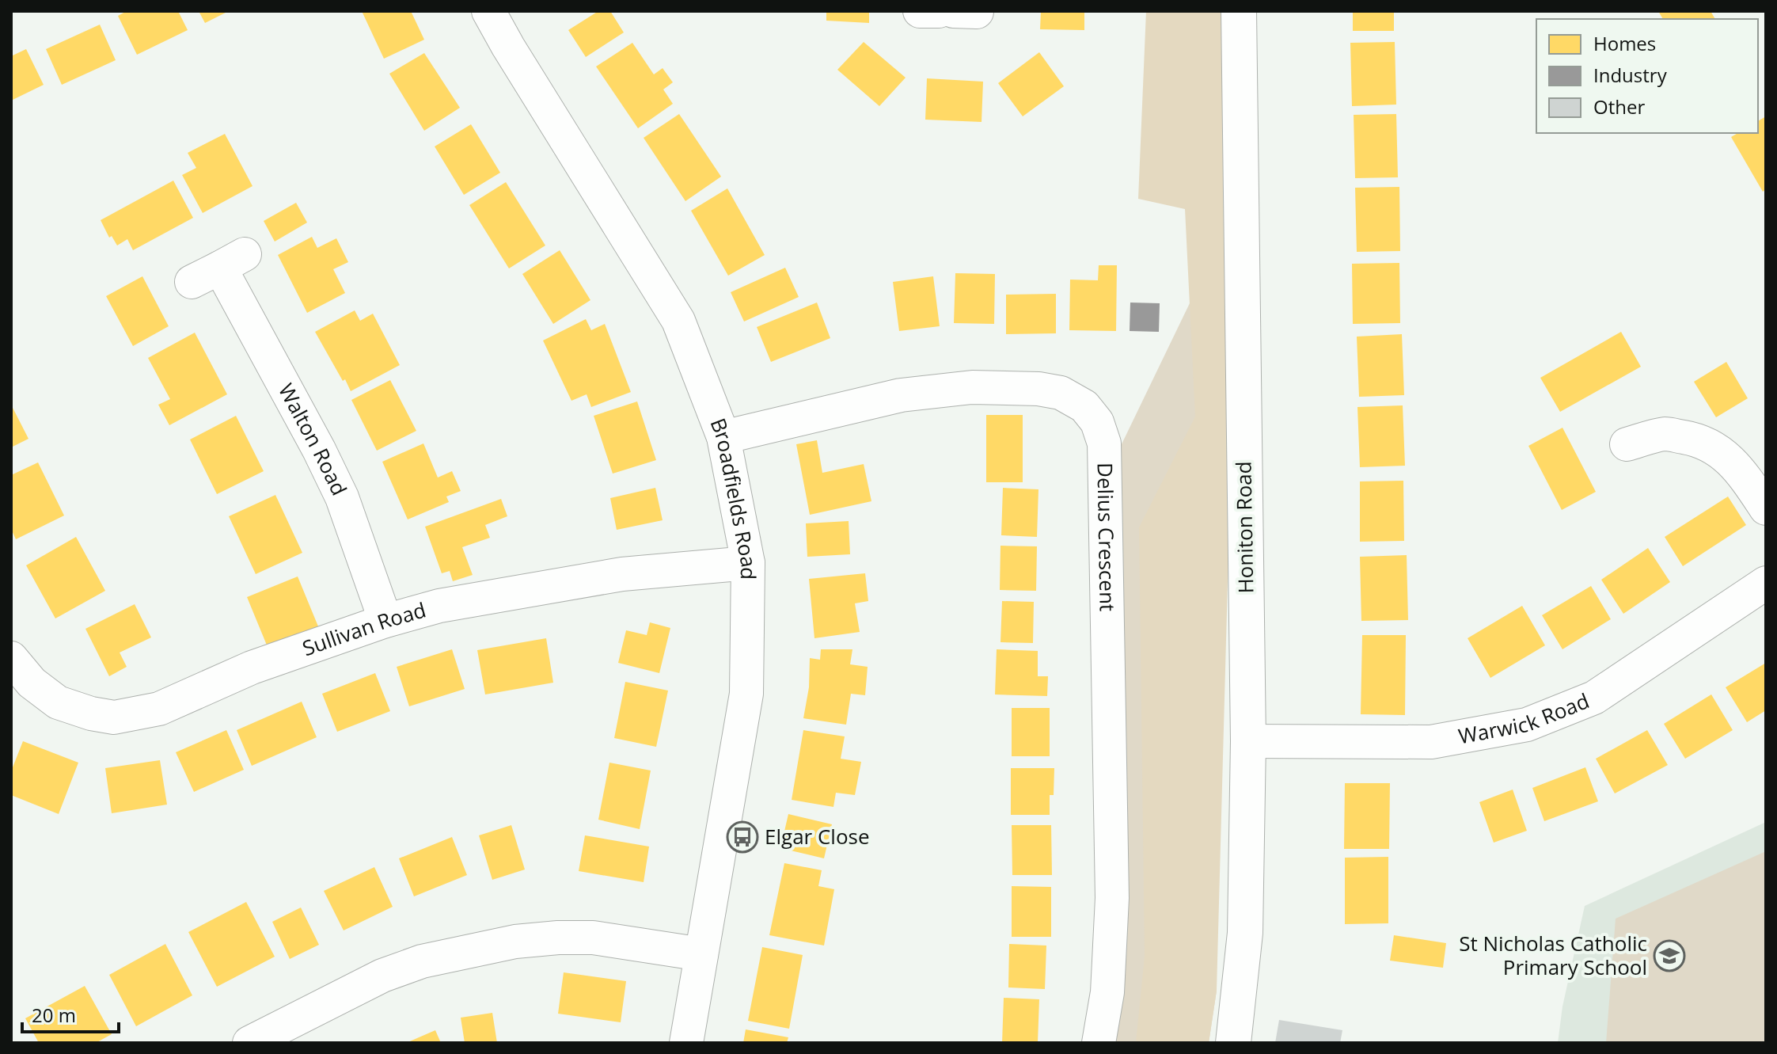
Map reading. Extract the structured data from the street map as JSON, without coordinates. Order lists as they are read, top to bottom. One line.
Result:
{"streets":{"main road":["Honiton Road"],"street":["Walton Road","Broadfields Road","Delius Crescent","Sullivan Road","Warwick Road"]},"crossings":[["Walton Road","Sullivan Road"],["Broadfields Road","Delius Crescent"],["Broadfields Road","Sullivan Road"],["Honiton Road","Warwick Road"]],"places":{"bus stop":["Elgar Close"],"school or university":["St Nicholas Catholic Primary School"]},"legend":["Homes","Industry","Other"],"scale_bar":"20 m"}
